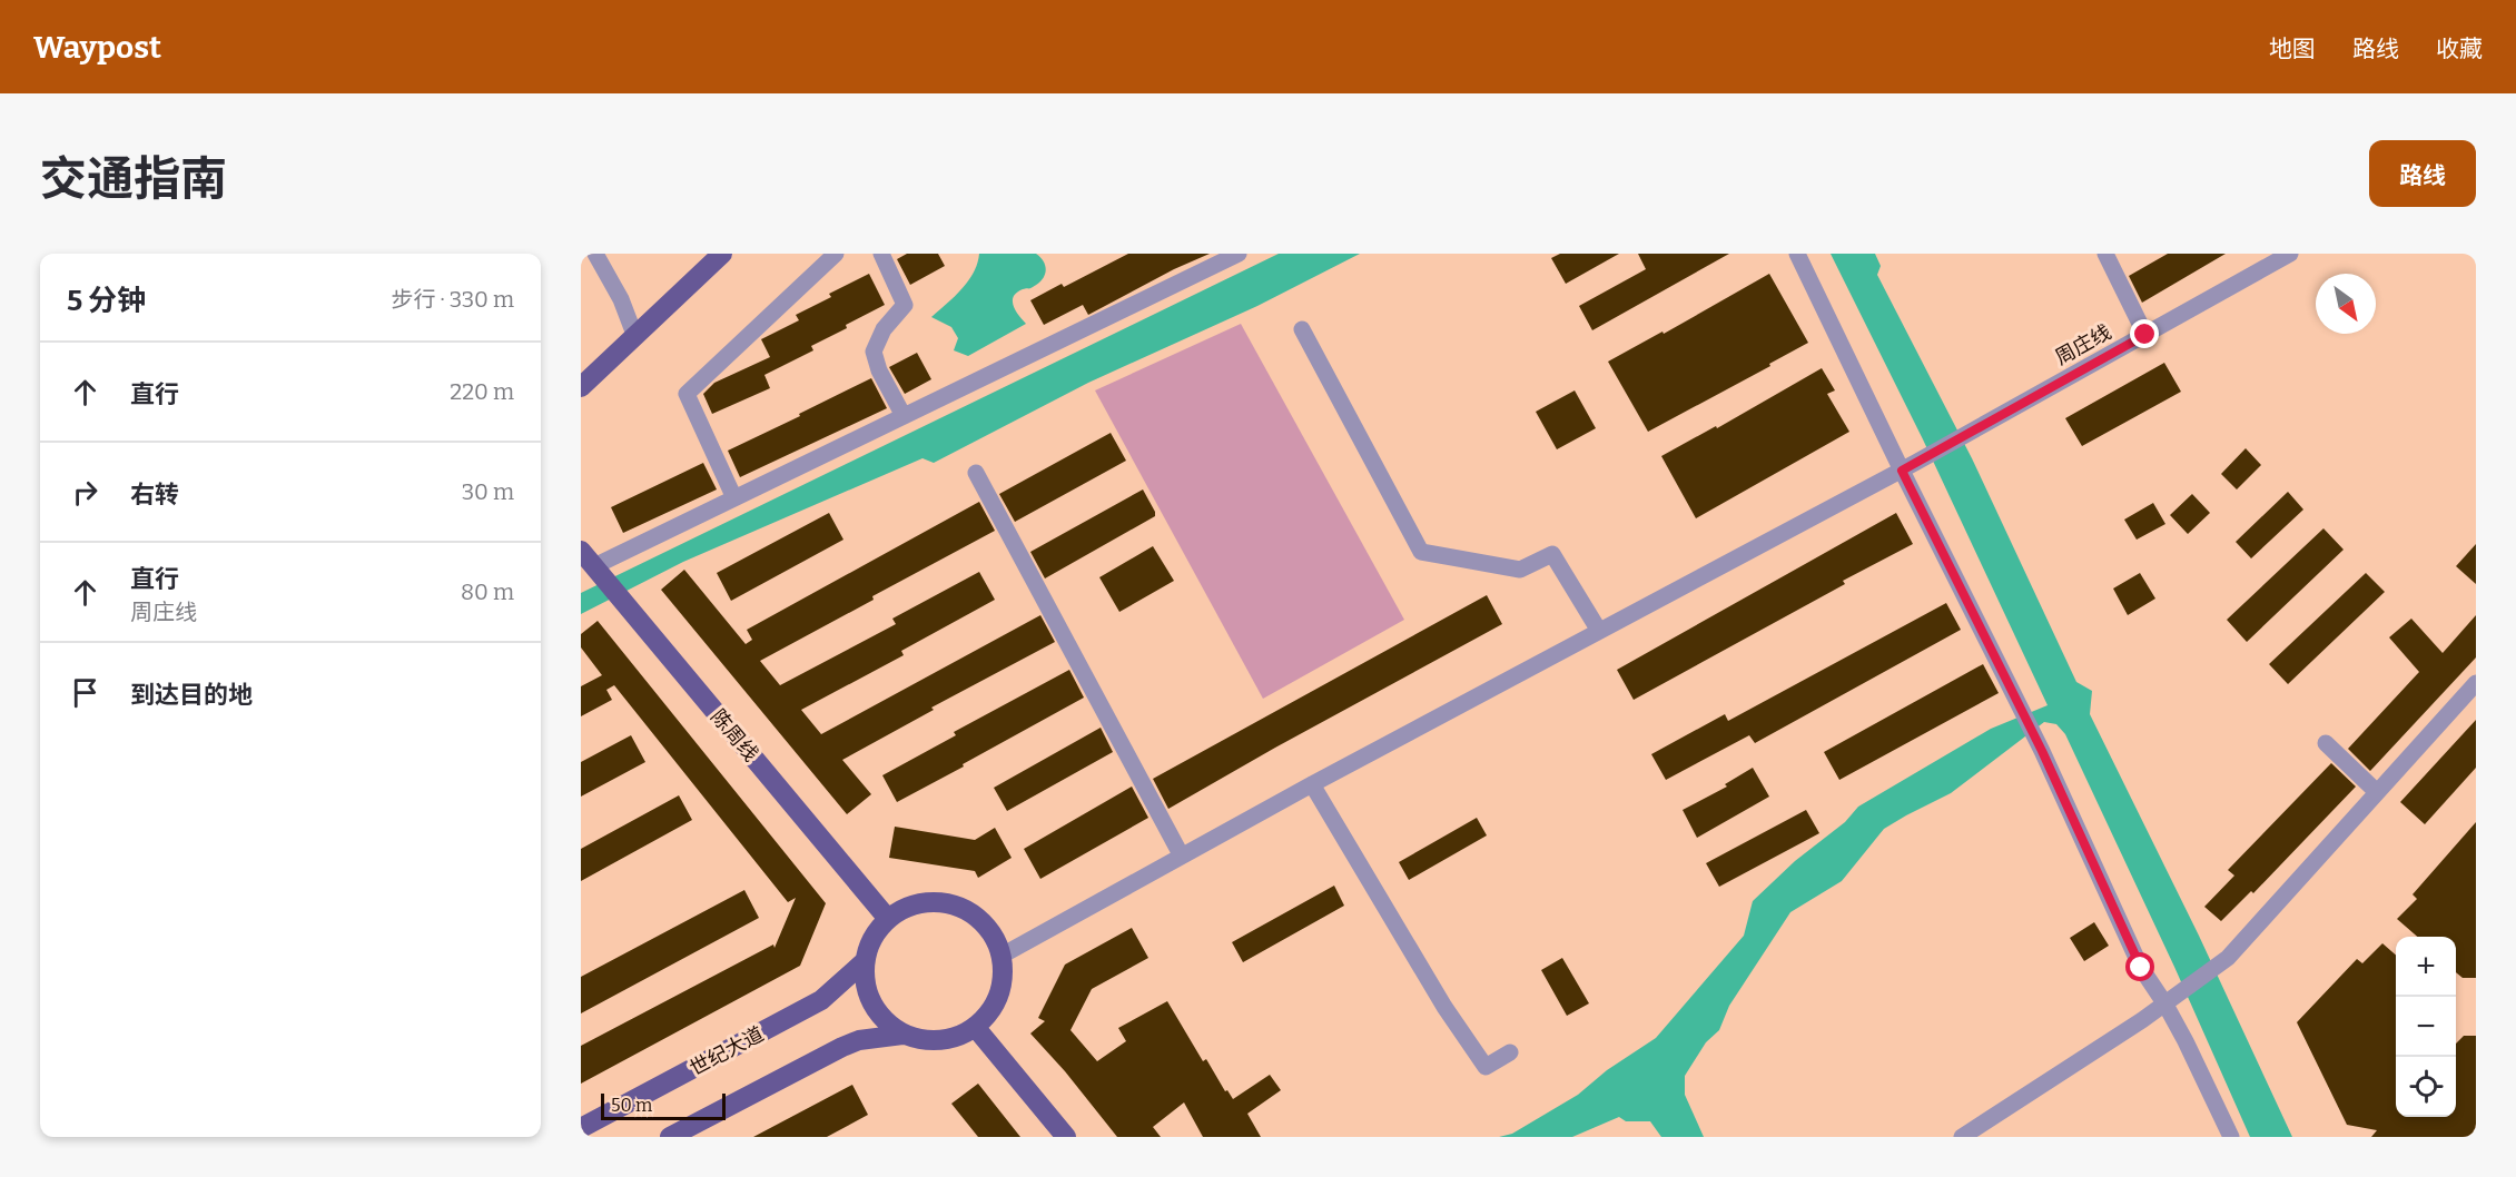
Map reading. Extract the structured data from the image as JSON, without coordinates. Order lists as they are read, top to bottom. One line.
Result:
{"streets":{"main road":["陈周线","世纪大道"],"street":["周庄线"]},"crossings":[["周庄线","陈周线"],["周庄线","世纪大道"],["陈周线","世纪大道"]],"scale_bar":"50 m","north":"bottom right","page":{"header":"Waypost","nav":["地图","路线","收藏"],"title":"交通指南","buttons":"路线","heading":["5 分钟","步行 · 330 m"],"list":[["直行","220 m"],["右转","30 m"],["直行","周庄线","80 m"],"到达目的地"],"map_buttons":["+","−"],"scale":"50 m"}}
